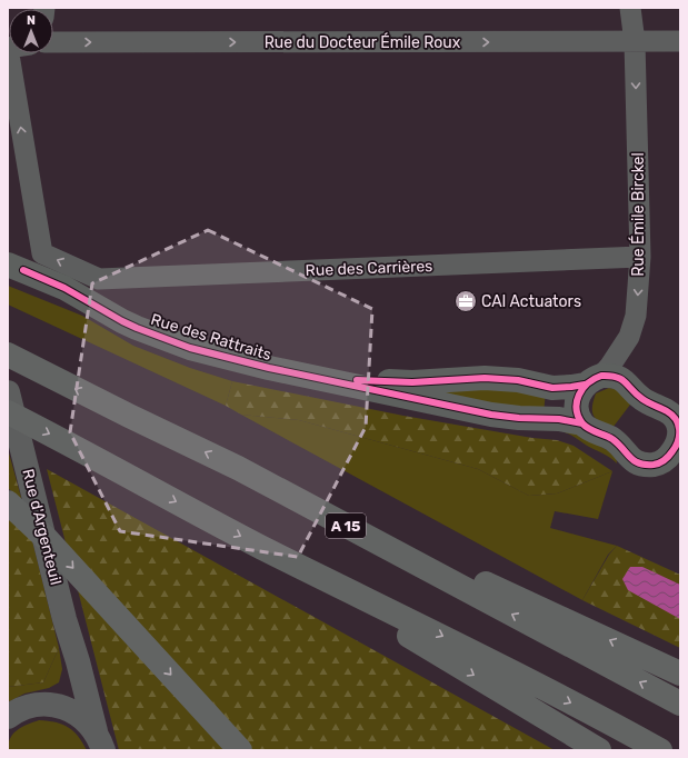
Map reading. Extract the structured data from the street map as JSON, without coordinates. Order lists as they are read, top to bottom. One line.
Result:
{"streets":{"highway":["A 15"],"main road":["Rue des Rattraits"],"street":["Rue du Docteur Émile Roux","Rue Émile Birckel","Rue des Carrières","Rue d'Argenteuil"]},"crossings":[["Rue du Docteur Émile Roux","Rue Émile Birckel"],["Rue Émile Birckel","Rue des Carrières"],["Rue Émile Birckel","Rue des Rattraits"]],"one_way":["Rue du Docteur Émile Roux","Rue Émile Birckel","Rue des Carrières"],"places":{"office":["CAI Actuators"]},"north":"top"}
